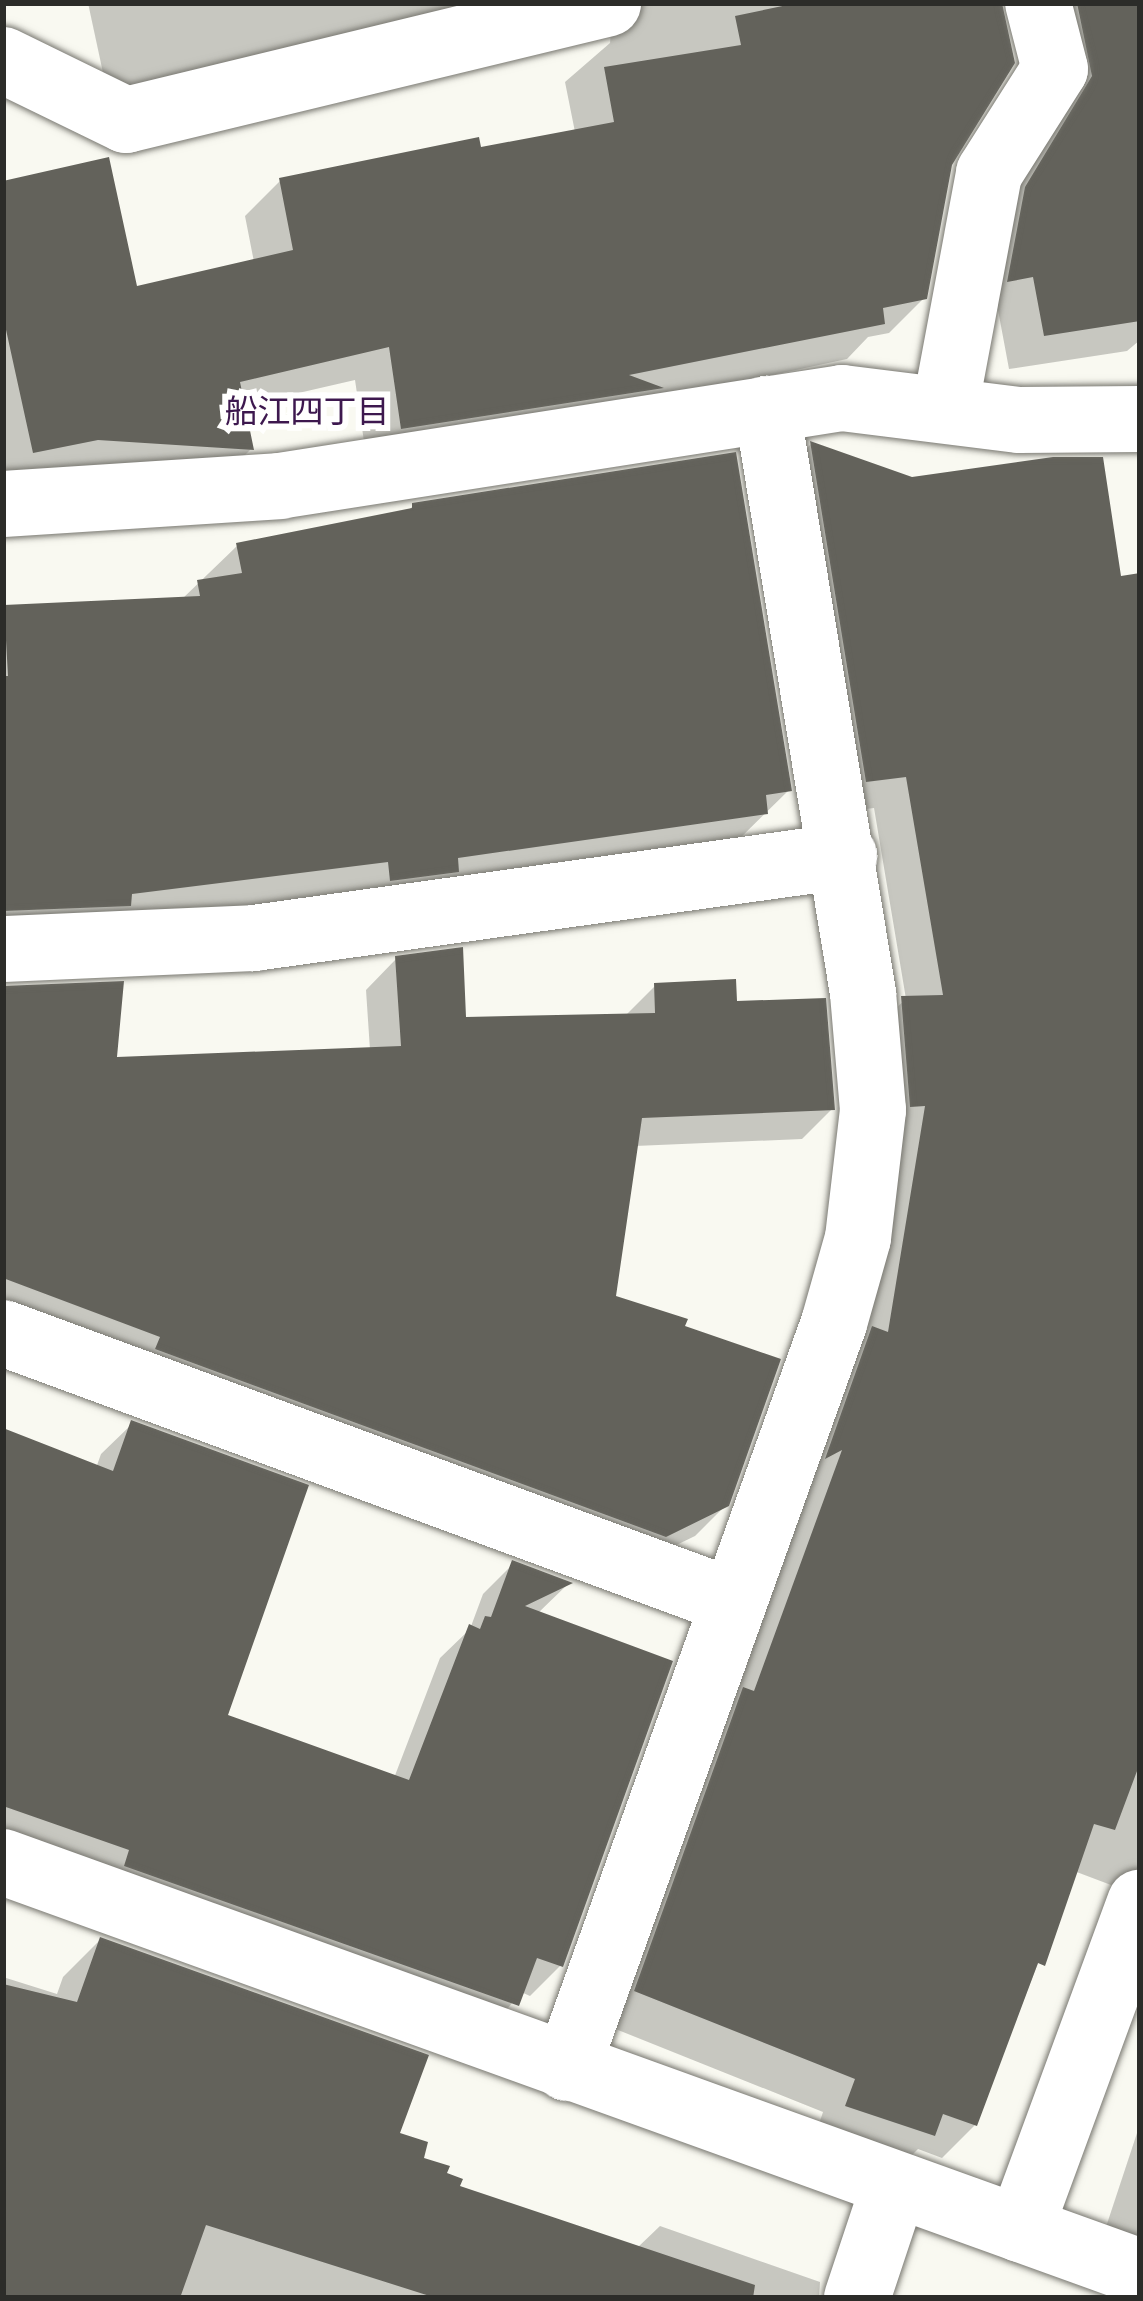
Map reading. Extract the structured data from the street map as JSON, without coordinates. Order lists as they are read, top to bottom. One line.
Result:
{"districts":["船江四丁目"]}
